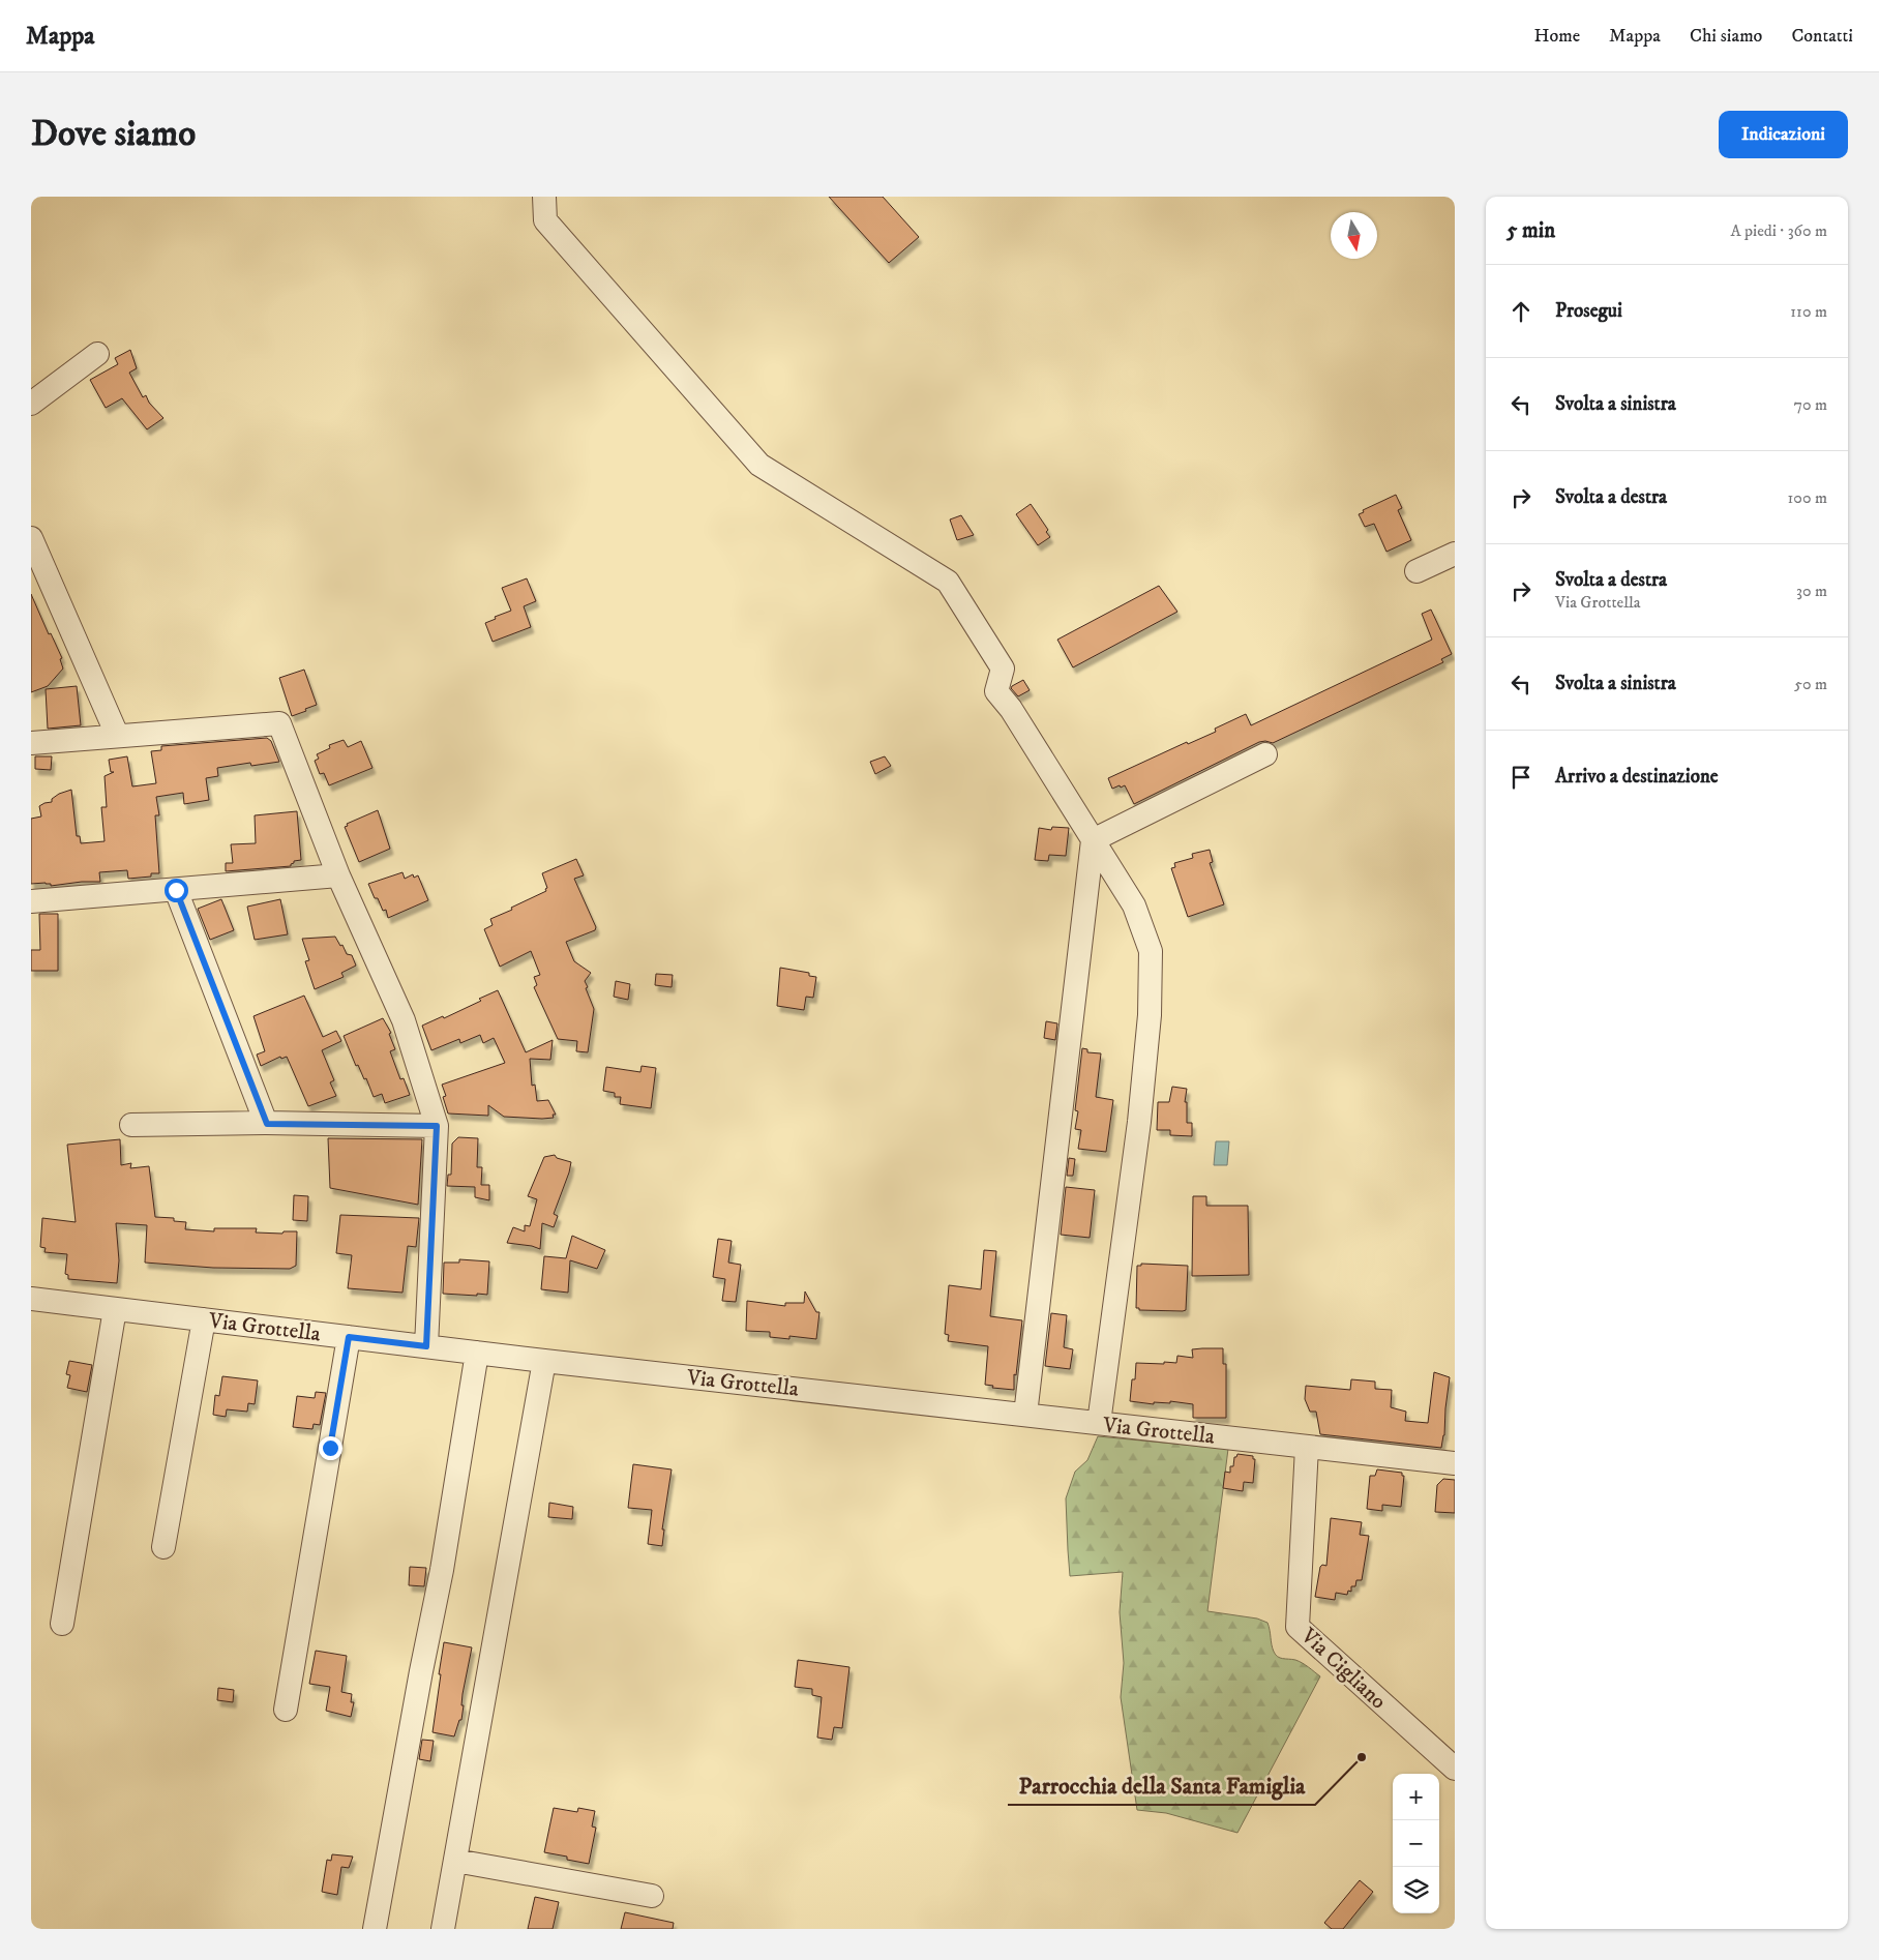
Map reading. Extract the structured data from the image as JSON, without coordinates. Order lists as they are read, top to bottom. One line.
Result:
{"streets":{"street":["Via Grottella","Via Cigliano"]},"crossings":[["Via Grottella","Via Cigliano"]],"places":["Parrocchia della Santa Famiglia"],"north":"bottom","page":{"header":"Mappa","nav":["Home","Mappa","Chi siamo","Contatti"],"buttons":"Indicazioni","title":"Dove siamo","heading":["5 min","A piedi · 360 m"],"list":[["Prosegui","110 m"],["Svolta a sinistra","70 m"],["Svolta a destra","100 m"],["Svolta a destra","Via Grottella","30 m"],["Svolta a sinistra","50 m"],"Arrivo a destinazione"],"map_buttons":["+","−"]}}
